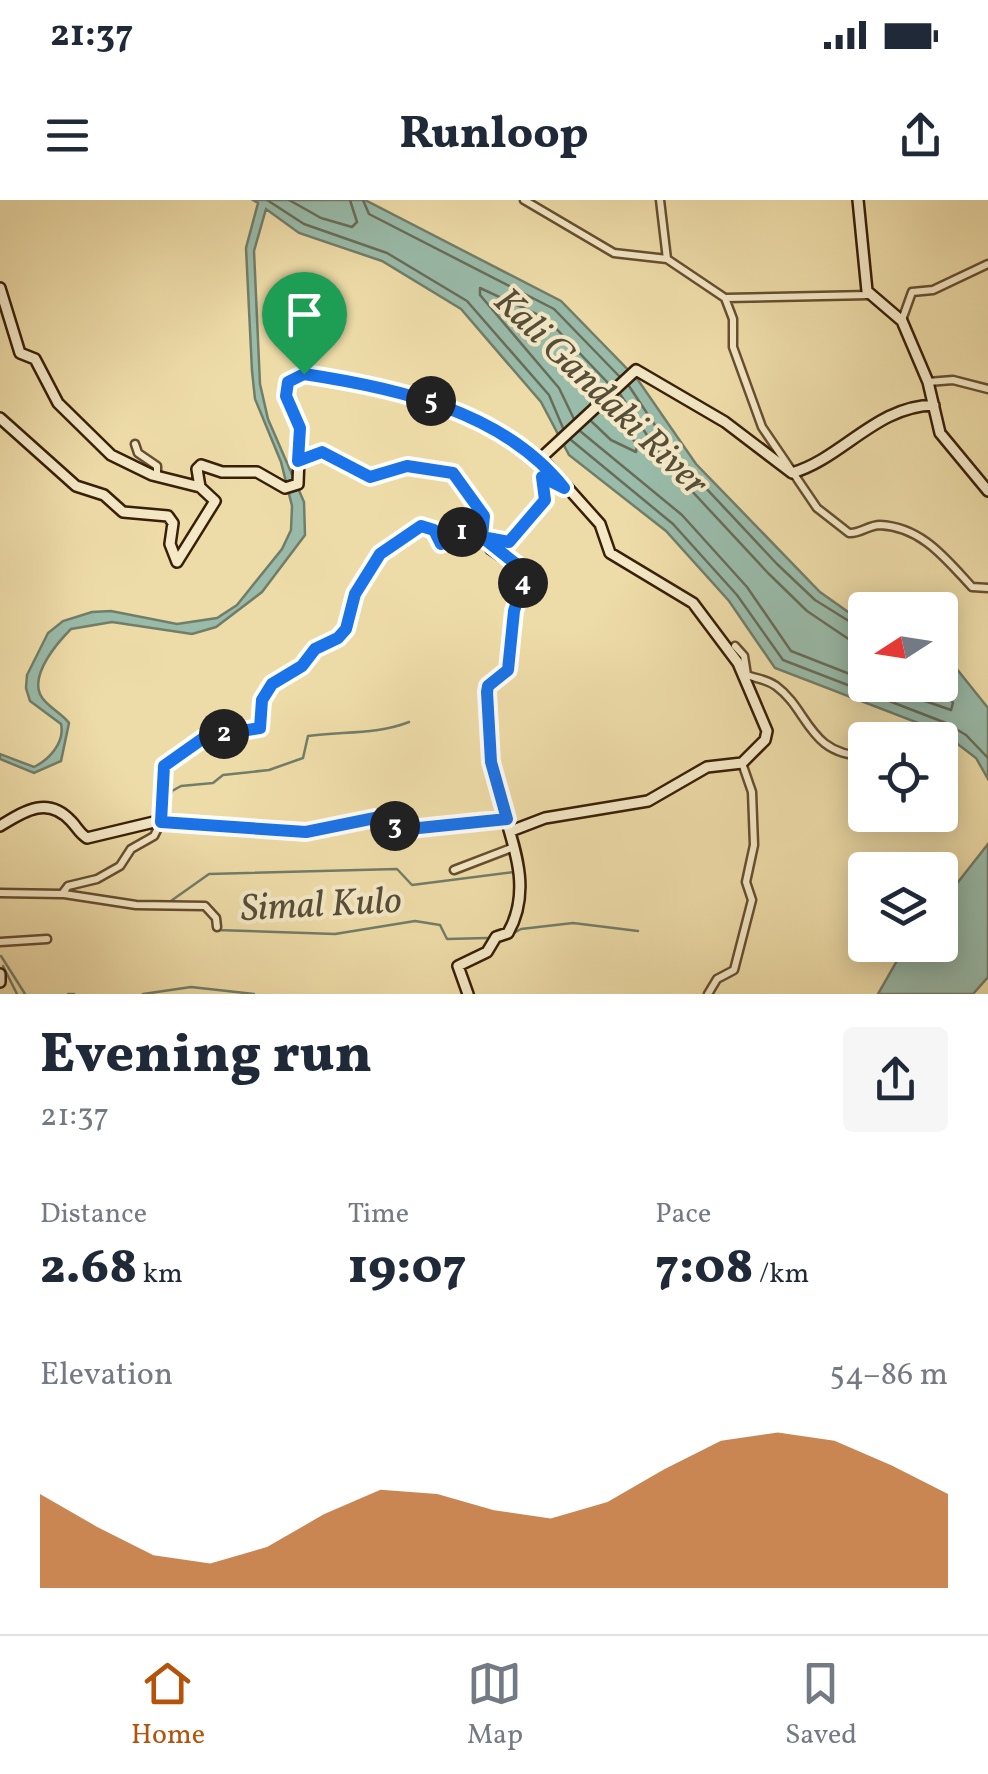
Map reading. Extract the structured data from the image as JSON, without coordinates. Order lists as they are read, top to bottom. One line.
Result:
{"water":["Kali Gandaki River","Simal Kulo"],"north":"left","page":{"status":"21:37","header":"Runloop","pins":["5","1","4","2","3"],"heading":["Evening run","21:37"],"stats":[["Distance","2.68 km"],["Time","19:07"],["Pace","7:08 /km"]],"chart":["Elevation","54–86 m"],"tabs":["Home","Map","Saved"]}}
